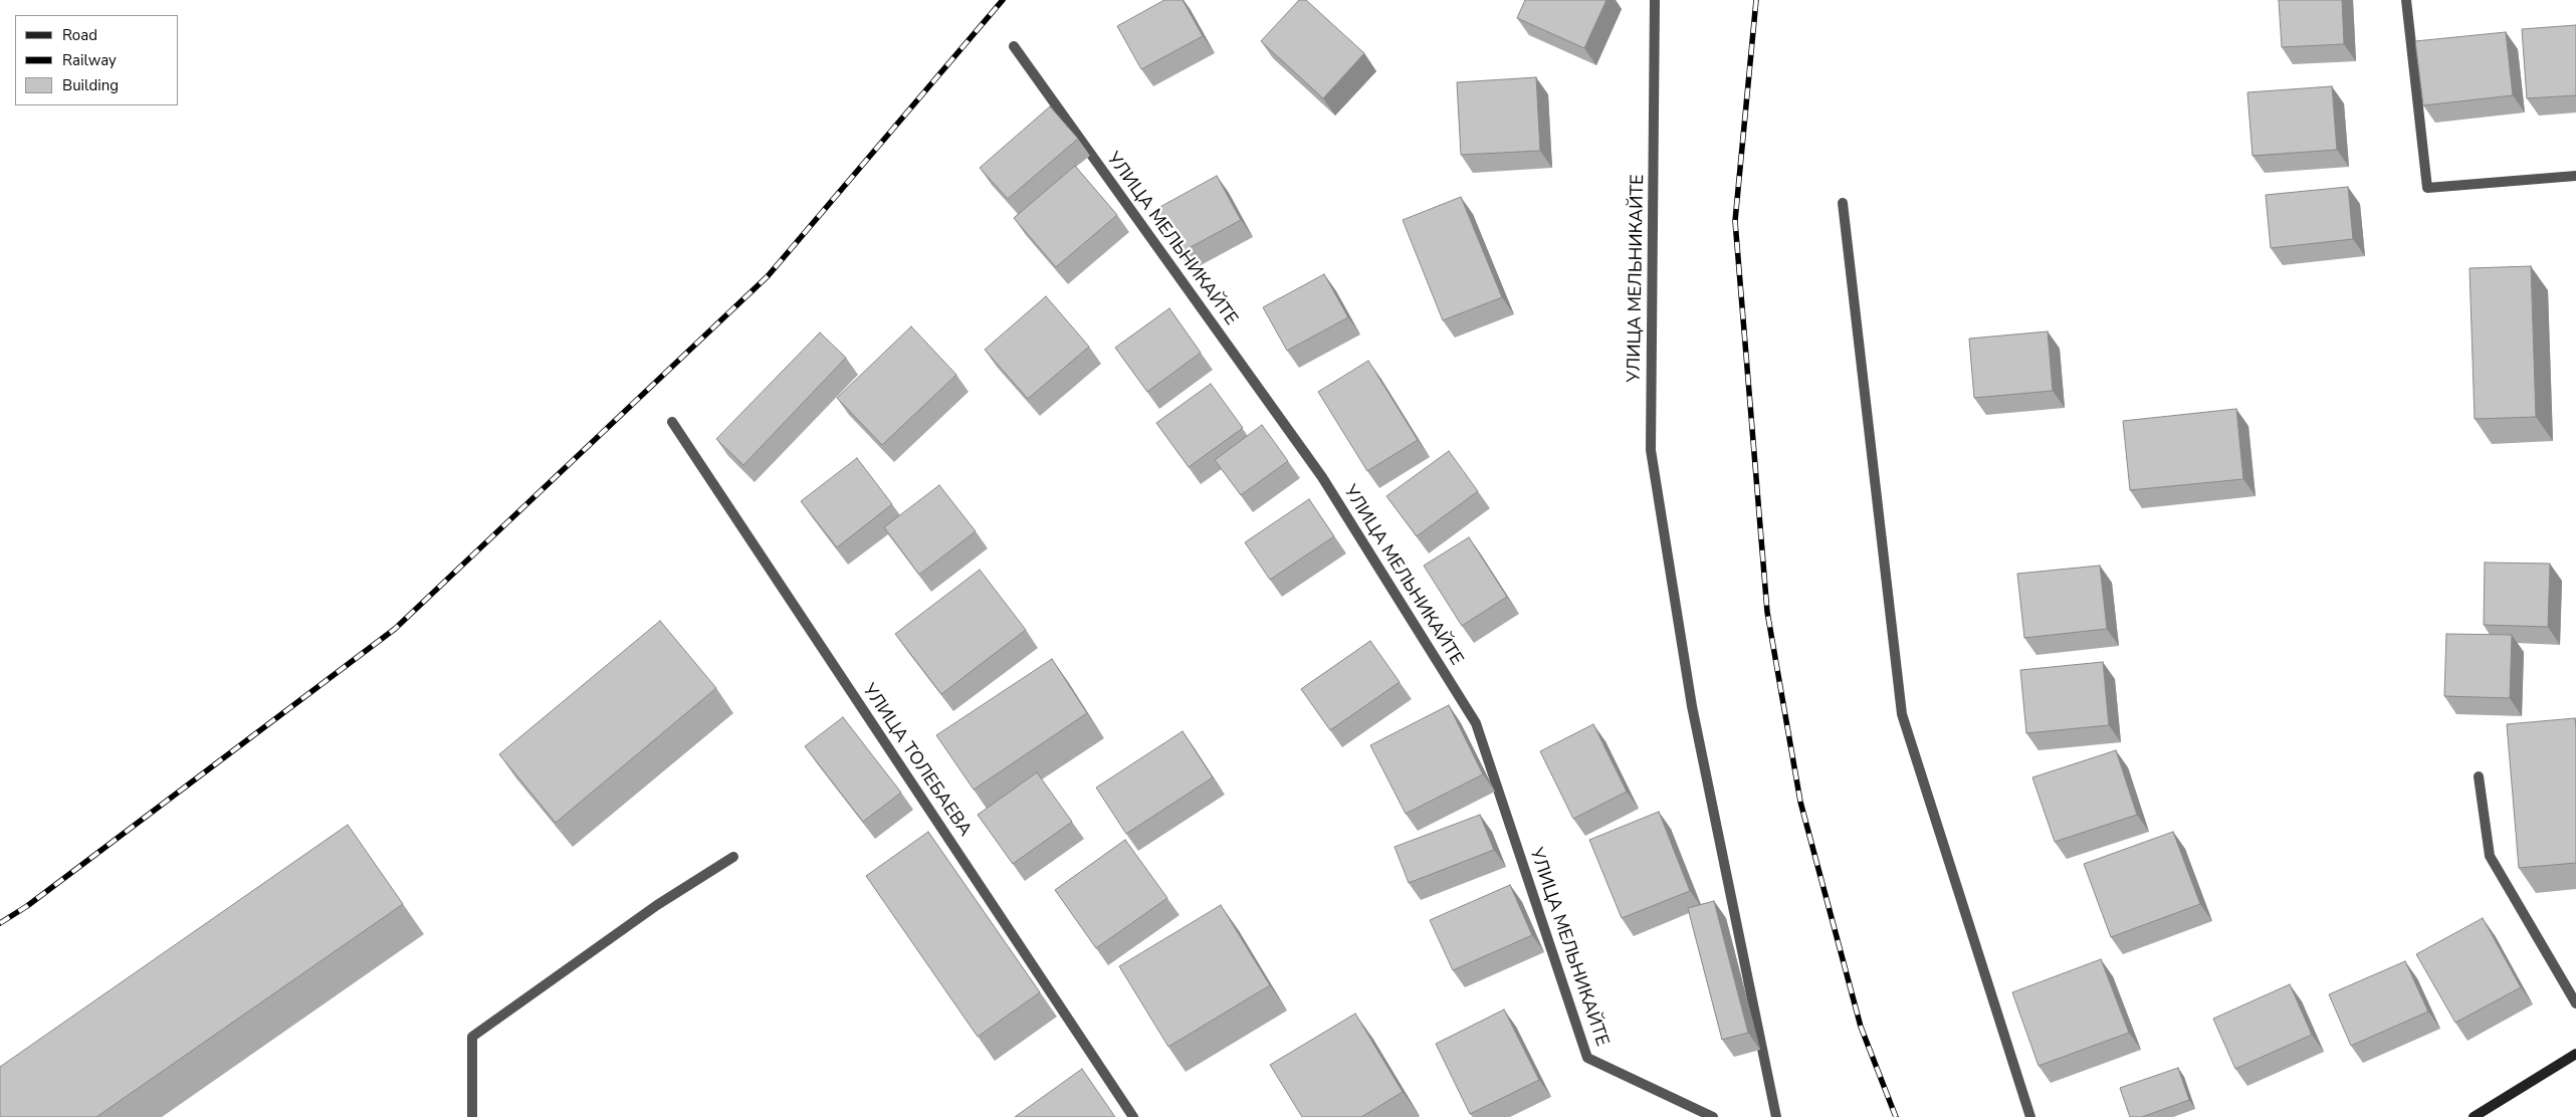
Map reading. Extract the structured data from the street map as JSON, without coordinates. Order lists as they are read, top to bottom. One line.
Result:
{"streets":{"street":["УЛИЦА МЕЛЬНИКАЙТЕ","УЛИЦА ТОЛЕБАЕВА"]},"legend":["Road","Railway","Building"]}
